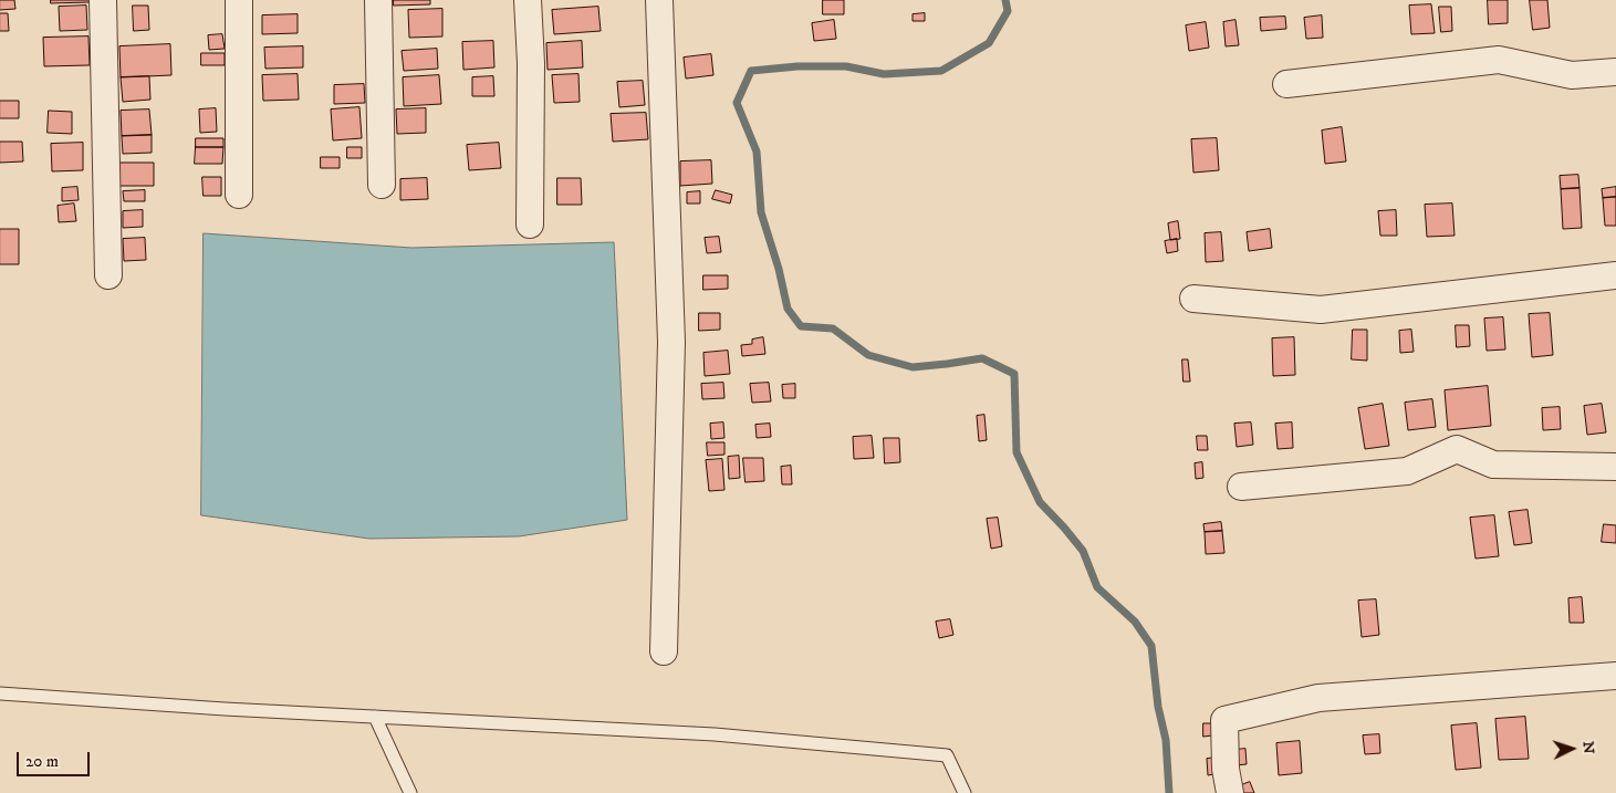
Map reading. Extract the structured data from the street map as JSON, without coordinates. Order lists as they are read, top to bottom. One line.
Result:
{"scale_bar":"20 m","north":"right"}
